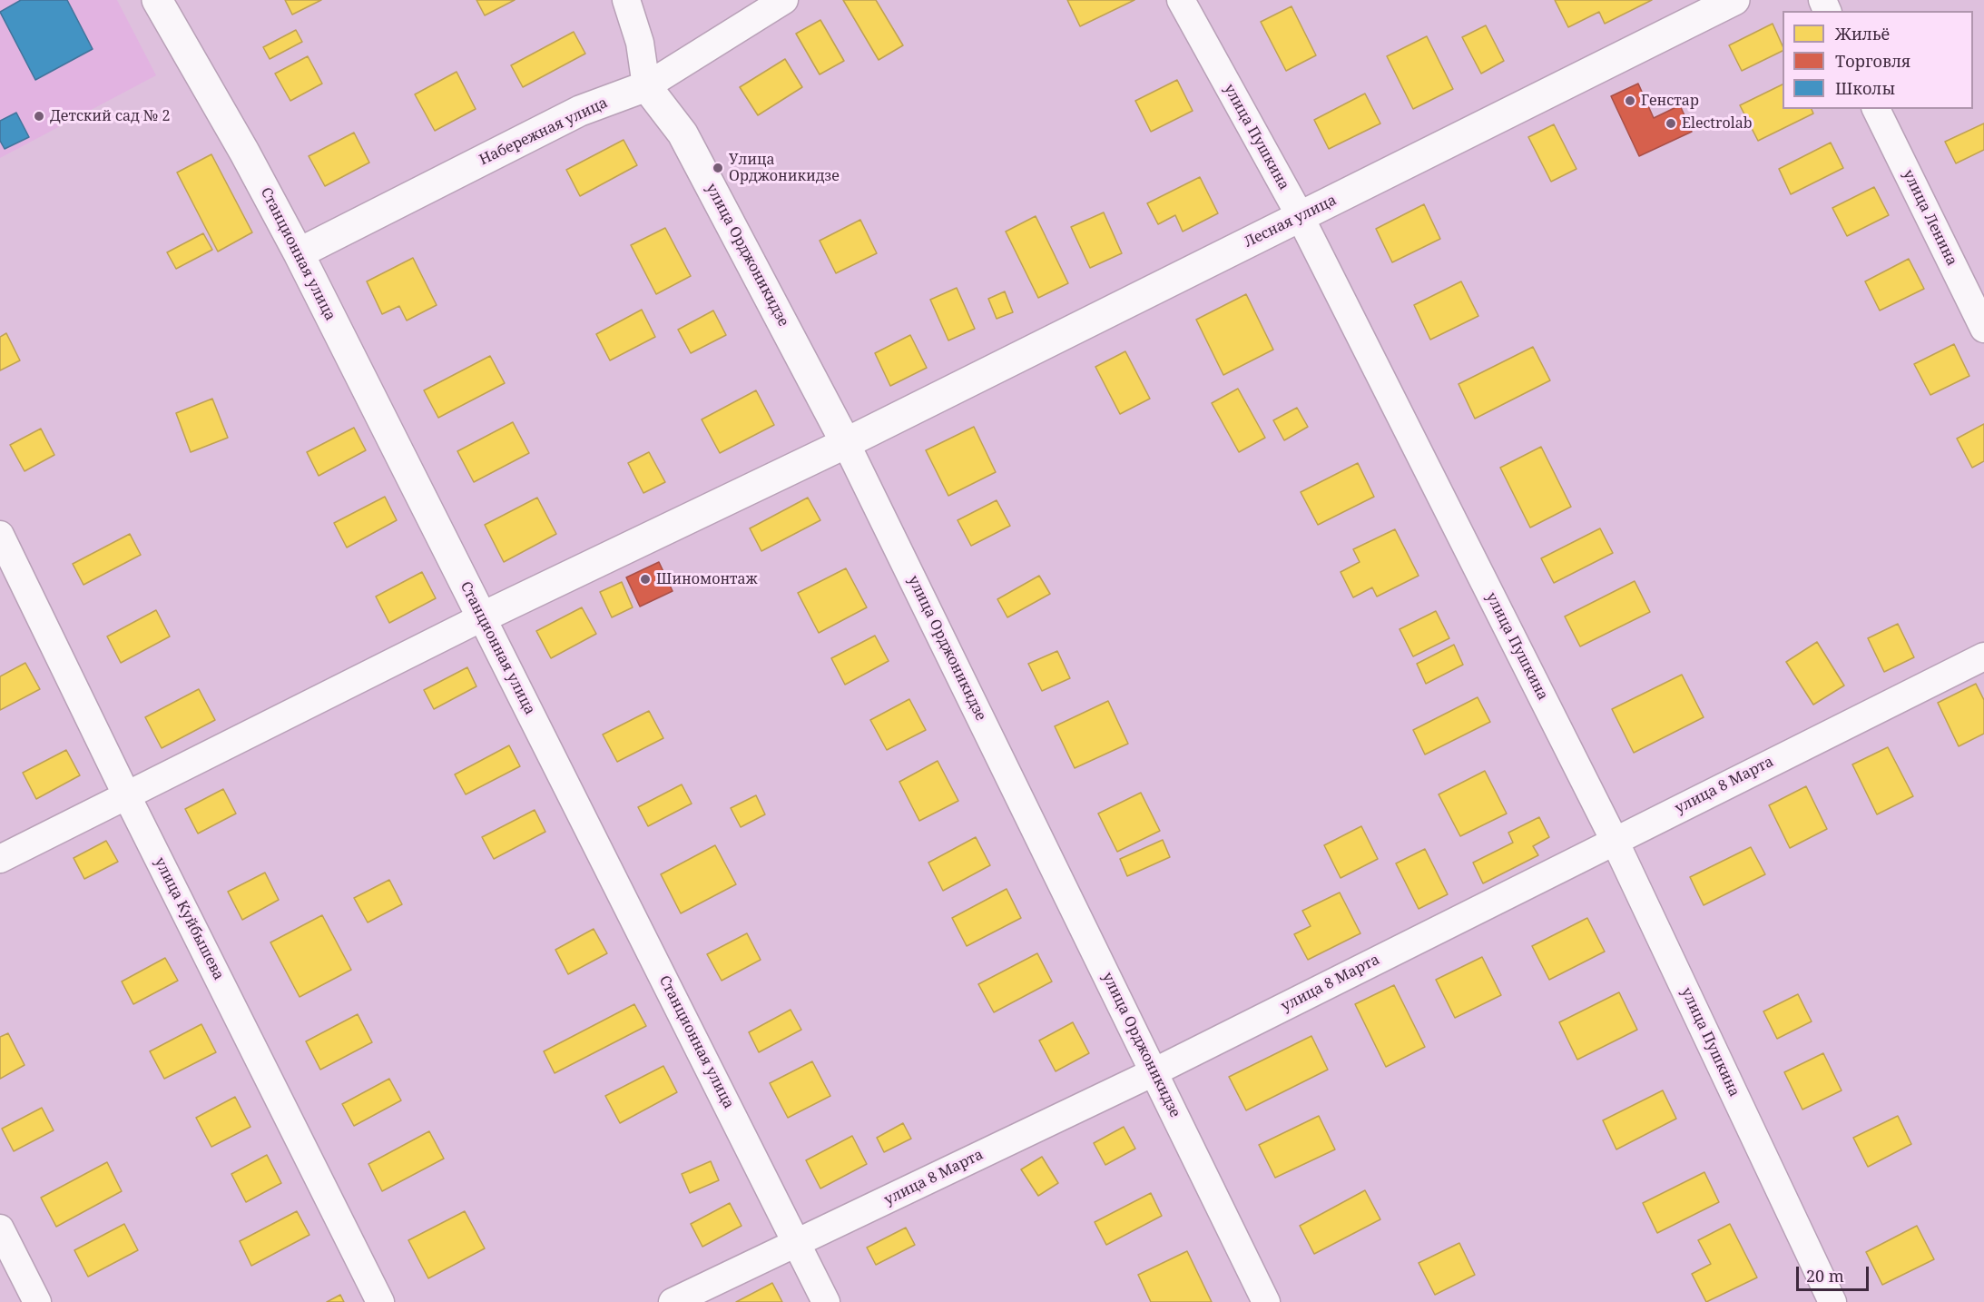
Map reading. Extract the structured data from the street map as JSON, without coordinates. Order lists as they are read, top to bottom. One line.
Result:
{"streets":{"main road":["Набережная улица","Лесная улица","Станционная улица","улица Орджоникидзе"],"street":["улица Пушкина","улица Ленина","улица 8 Марта","улица Куйбышева"]},"crossings":[["Набережная улица","Станционная улица"],["Набережная улица","улица Орджоникидзе"],["улица Пушкина","Лесная улица"],["улица Пушкина","улица 8 Марта"],["Лесная улица","Станционная улица"],["Лесная улица","улица Орджоникидзе"],["Станционная улица","улица 8 Марта"],["улица Орджоникидзе","улица 8 Марта"]],"places":["Генстар","Детский сад № 2","Electrolab","Улица Орджоникидзе","Шиномонтаж"],"legend":["Жильё","Торговля","Школы"],"scale_bar":"20 m"}
